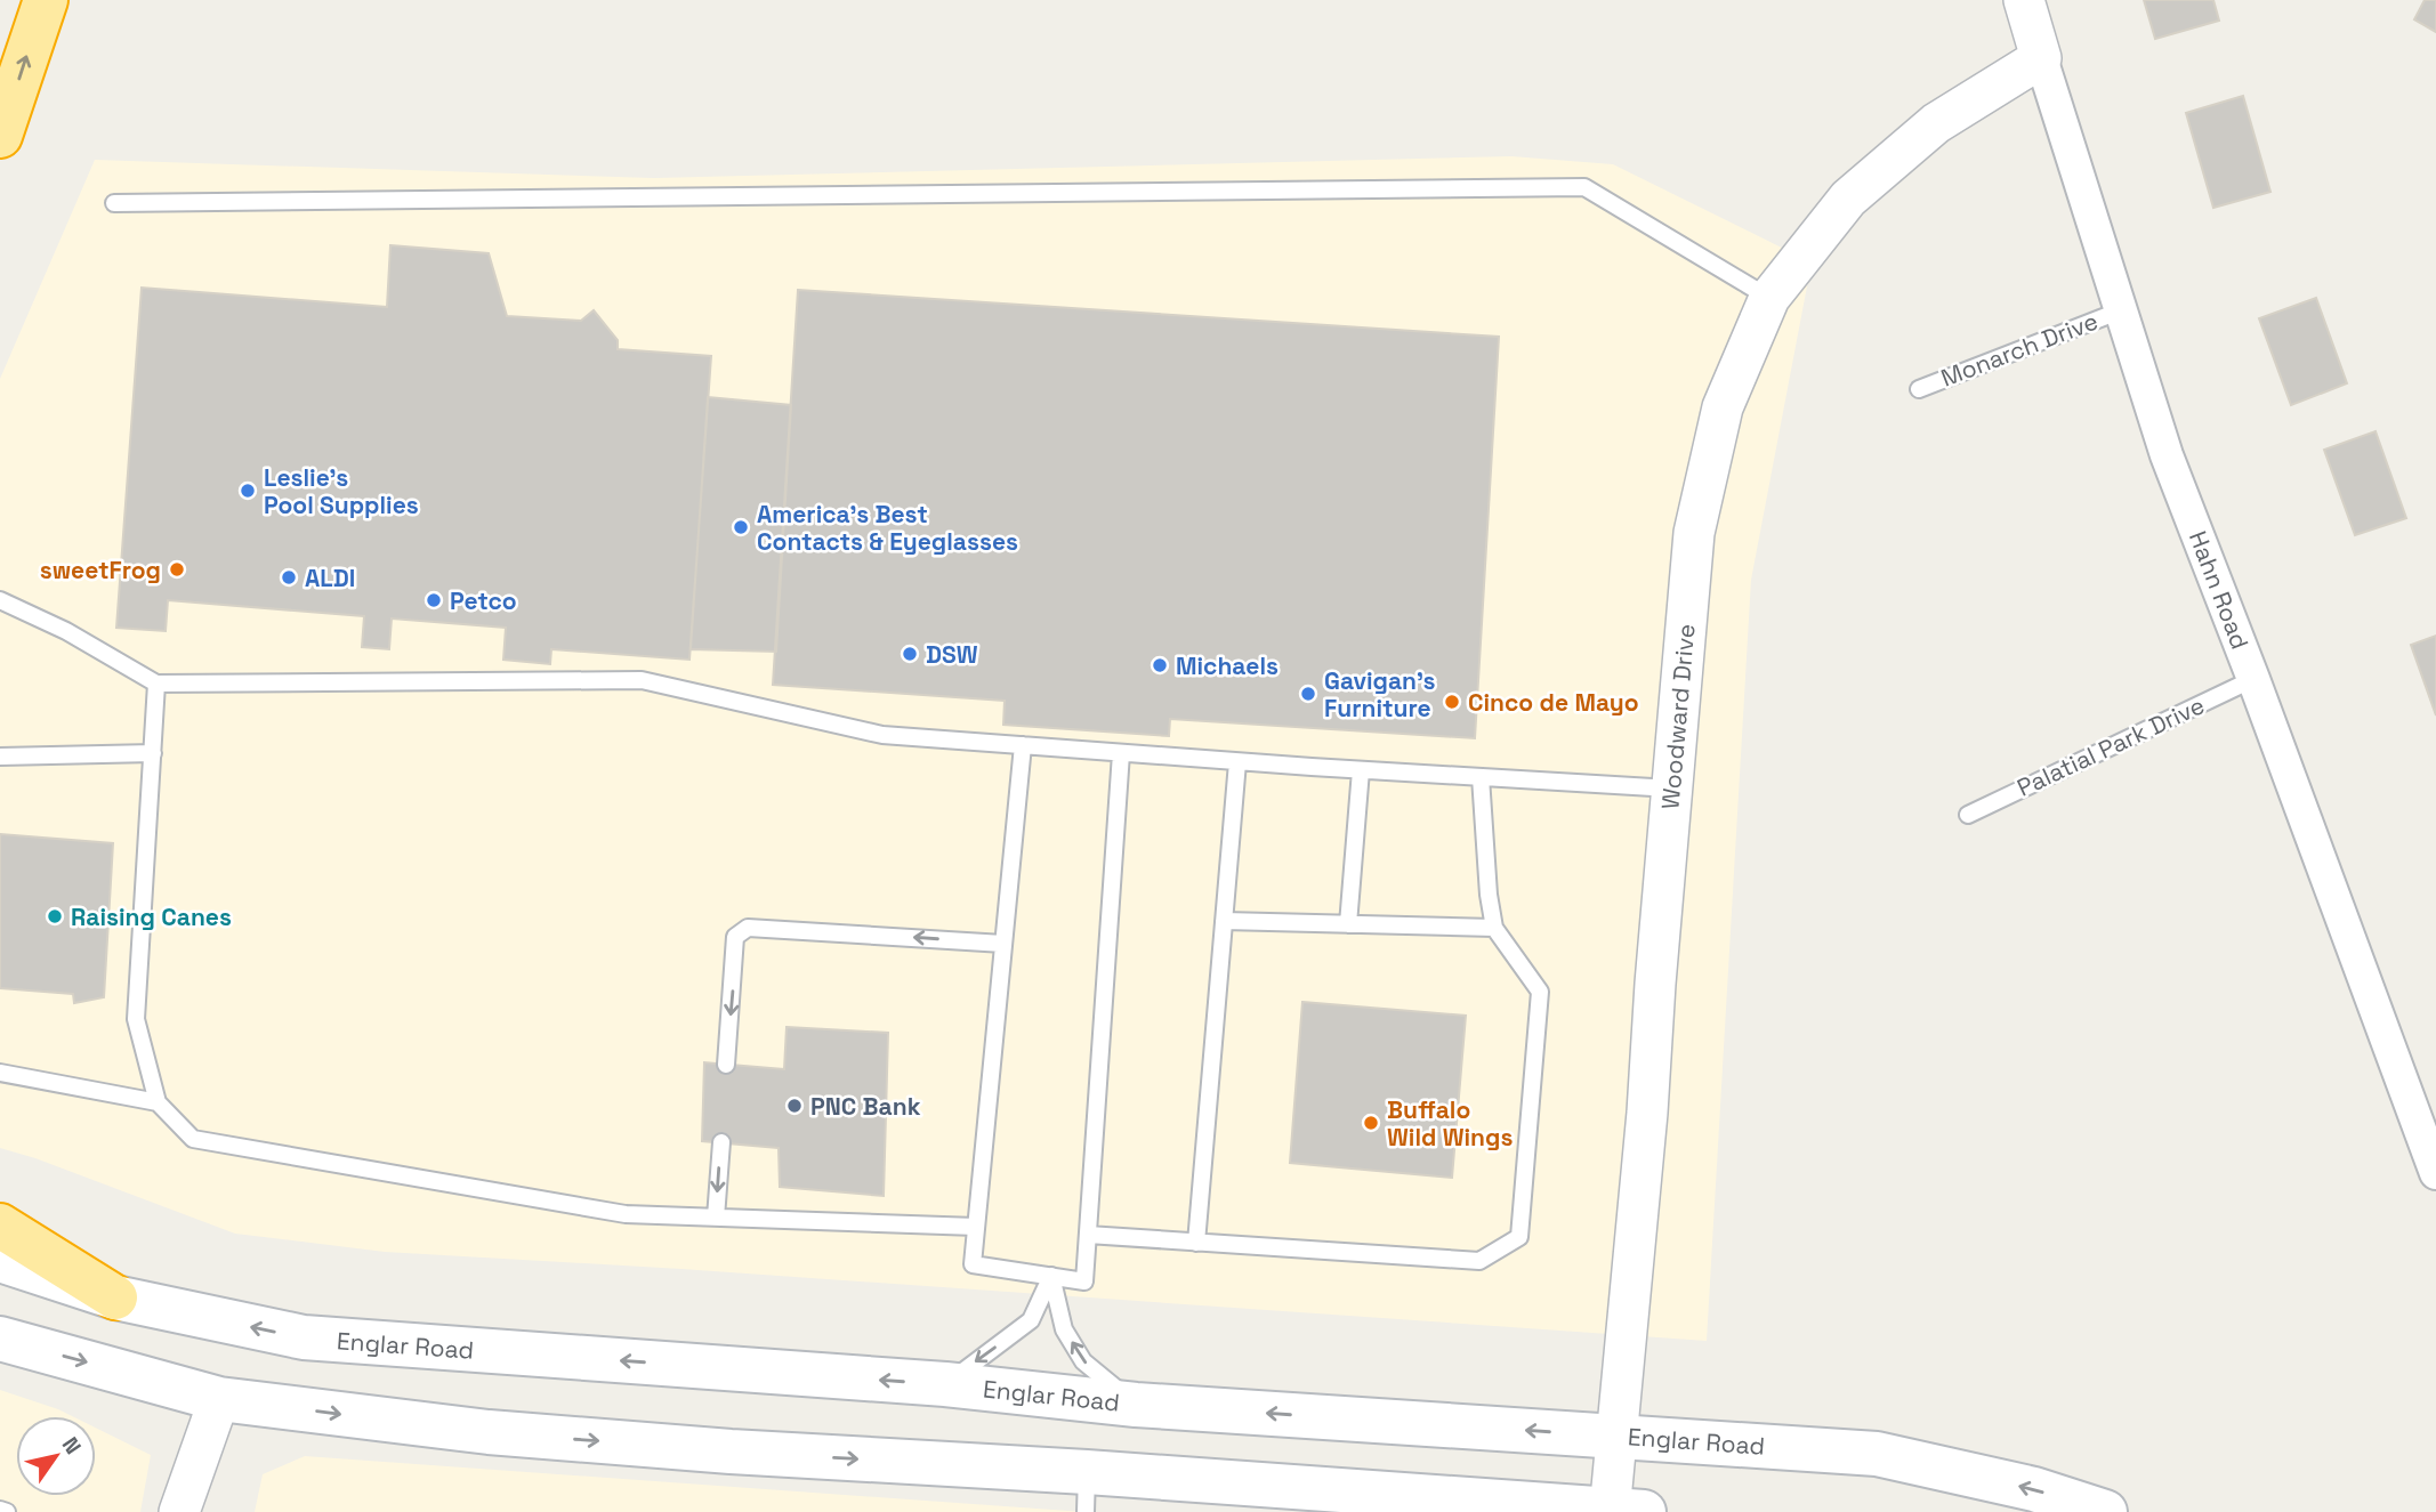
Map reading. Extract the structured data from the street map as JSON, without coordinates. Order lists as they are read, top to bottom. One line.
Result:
{"streets":{"main road":["Englar Road"],"street":["Hahn Road","Woodward Drive"],"lane":["Monarch Drive","Palatial Park Drive"]},"crossings":[["Monarch Drive","Hahn Road"],["Hahn Road","Woodward Drive"],["Hahn Road","Palatial Park Drive"],["Woodward Drive","Englar Road"]],"places":["Leslie's Pool Supplies","America's Best Contacts & Eyeglasses","sweetFrog","ALDI","Petco","DSW","Michaels","Gavigan's Furniture","Cinco de Mayo","Raising Canes","PNC Bank","Buffalo Wild Wings"],"north":"top right"}
